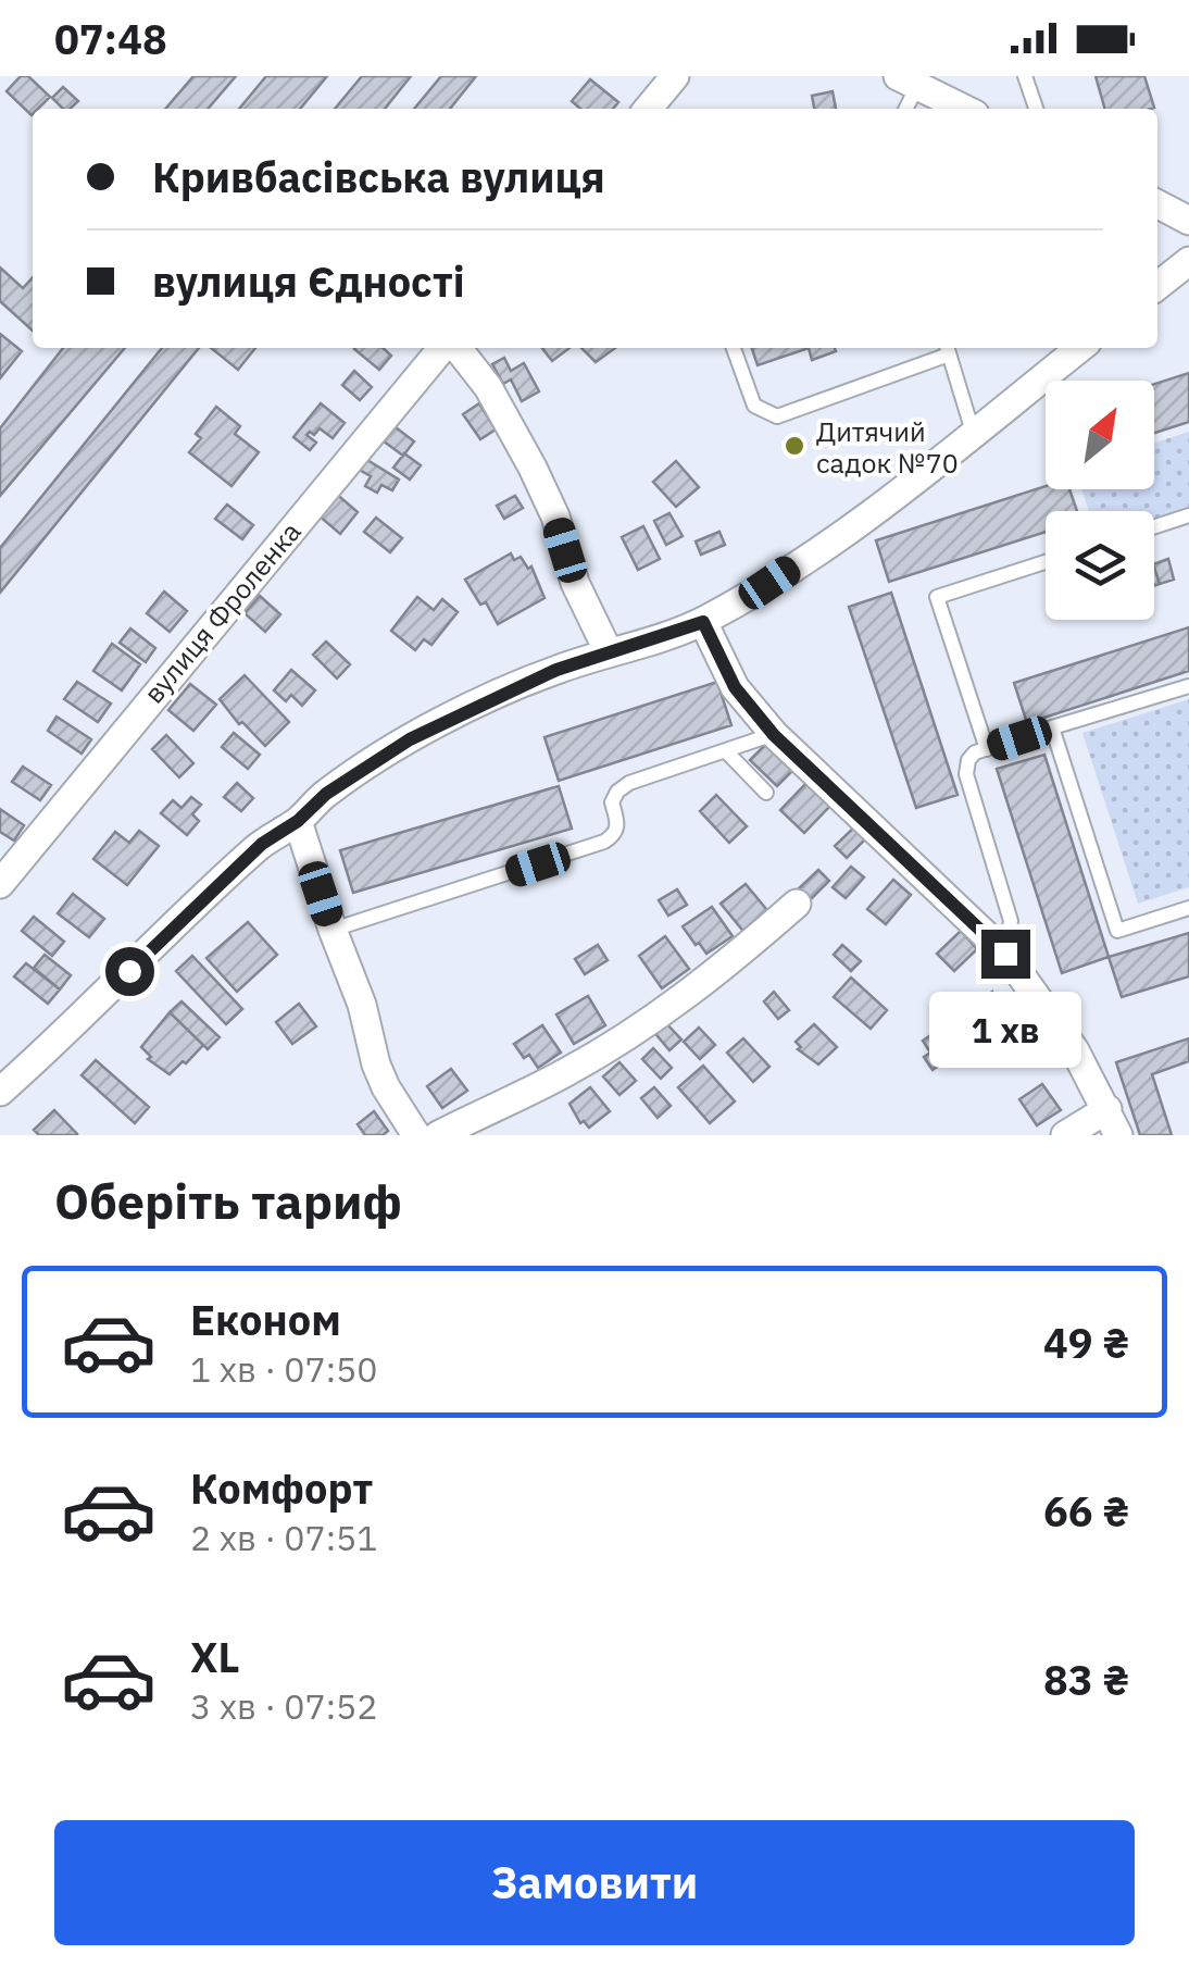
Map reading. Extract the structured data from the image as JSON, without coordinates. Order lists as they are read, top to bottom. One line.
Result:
{"streets":{"street":["вулиця Фроленка"]},"places":["Дитячий садок №70"],"north":"top right","page":{"status":"07:48","banner":["Кривбасівська вулиця","вулиця Єдності"],"bubble":"1 хв","heading":"Оберіть тариф","list":[{"name":"Економ","note":"1 хв · 07:50","value":"49 ₴"},{"name":"Комфорт","note":"2 хв · 07:51","value":"66 ₴"},{"name":"XL","note":"3 хв · 07:52","value":"83 ₴"}],"buttons":"Замовити"}}
